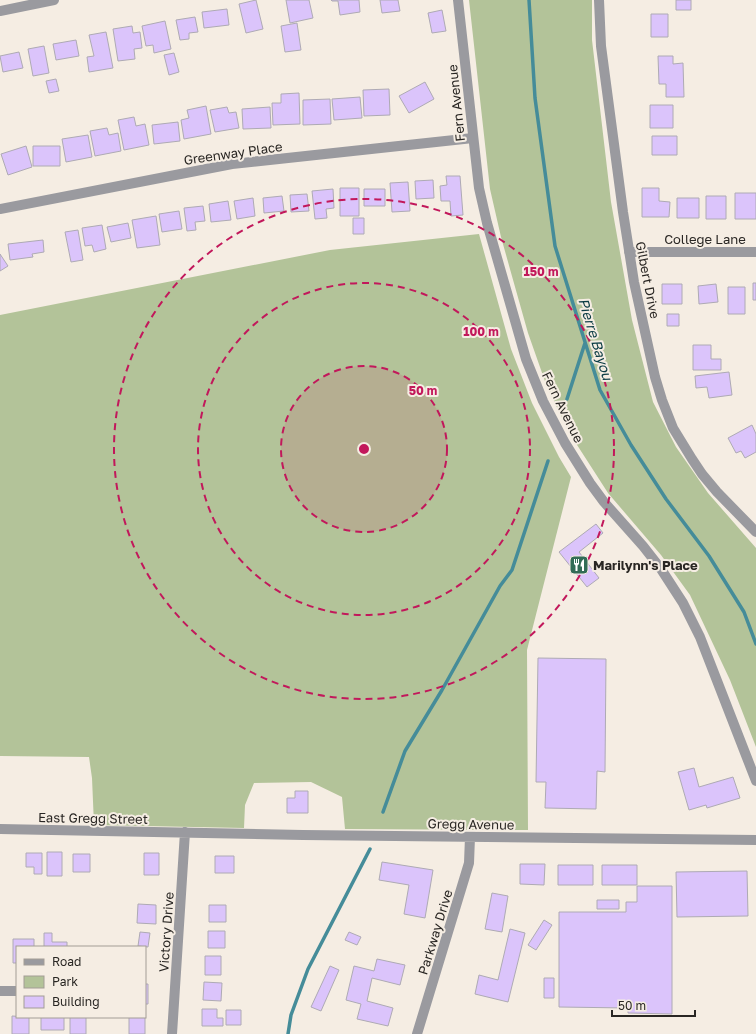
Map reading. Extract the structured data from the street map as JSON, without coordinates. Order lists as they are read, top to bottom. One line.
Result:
{"streets":{"street":["Fern Avenue","Greenway Place","College Lane","Gilbert Drive","East Gregg Street","Gregg Avenue","Victory Drive","Parkway Drive"]},"crossings":[["Fern Avenue","Greenway Place"],["College Lane","Gilbert Drive"],["East Gregg Street","Gregg Avenue"],["East Gregg Street","Victory Drive"],["Gregg Avenue","Victory Drive"],["Gregg Avenue","Parkway Drive"]],"water":["Pierre Bayou"],"places":{"restaurant":["Marilynn's Place"]},"legend":["Road","Park","Building"],"scale_bar":"50 m","rings":["150 m","100 m","50 m"]}
